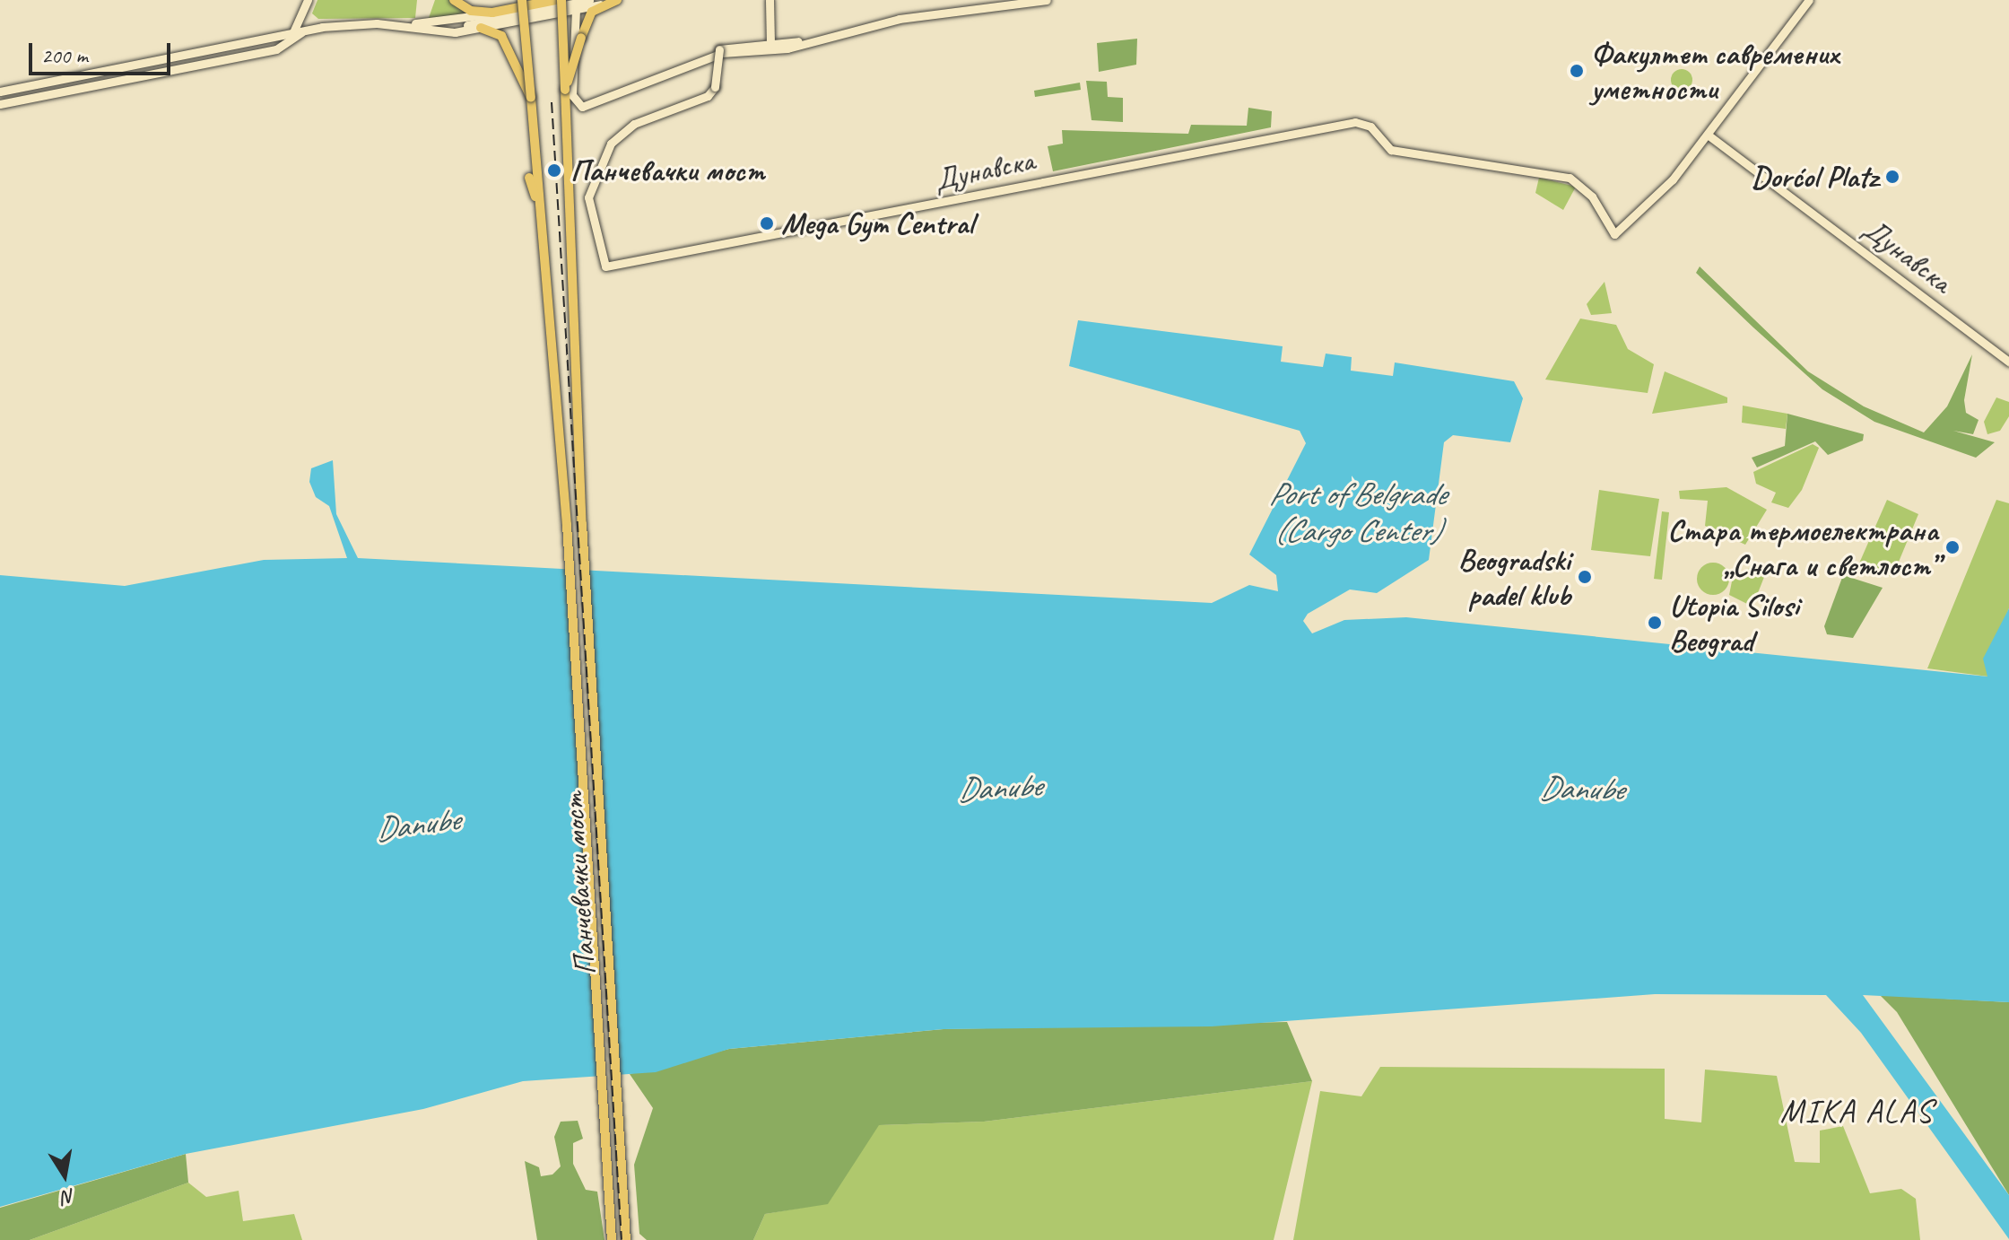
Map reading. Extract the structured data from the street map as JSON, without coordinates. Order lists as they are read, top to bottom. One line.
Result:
{"streets":{"main road":["Дунавска","Панчевачки мост"]},"districts":["MIKA ALAS"],"water":["Port of Belgrade (Cargo Center)","Danube"],"places":["Факултет савремених уметности","Панчевачки мост","Dorćol Platz","Mega Gym Central","Стара термоелектрана „Снага и светлост”","Beogradski padel klub","Utopia Silosi Beograd"],"scale_bar":"200 m","north":"bottom"}
